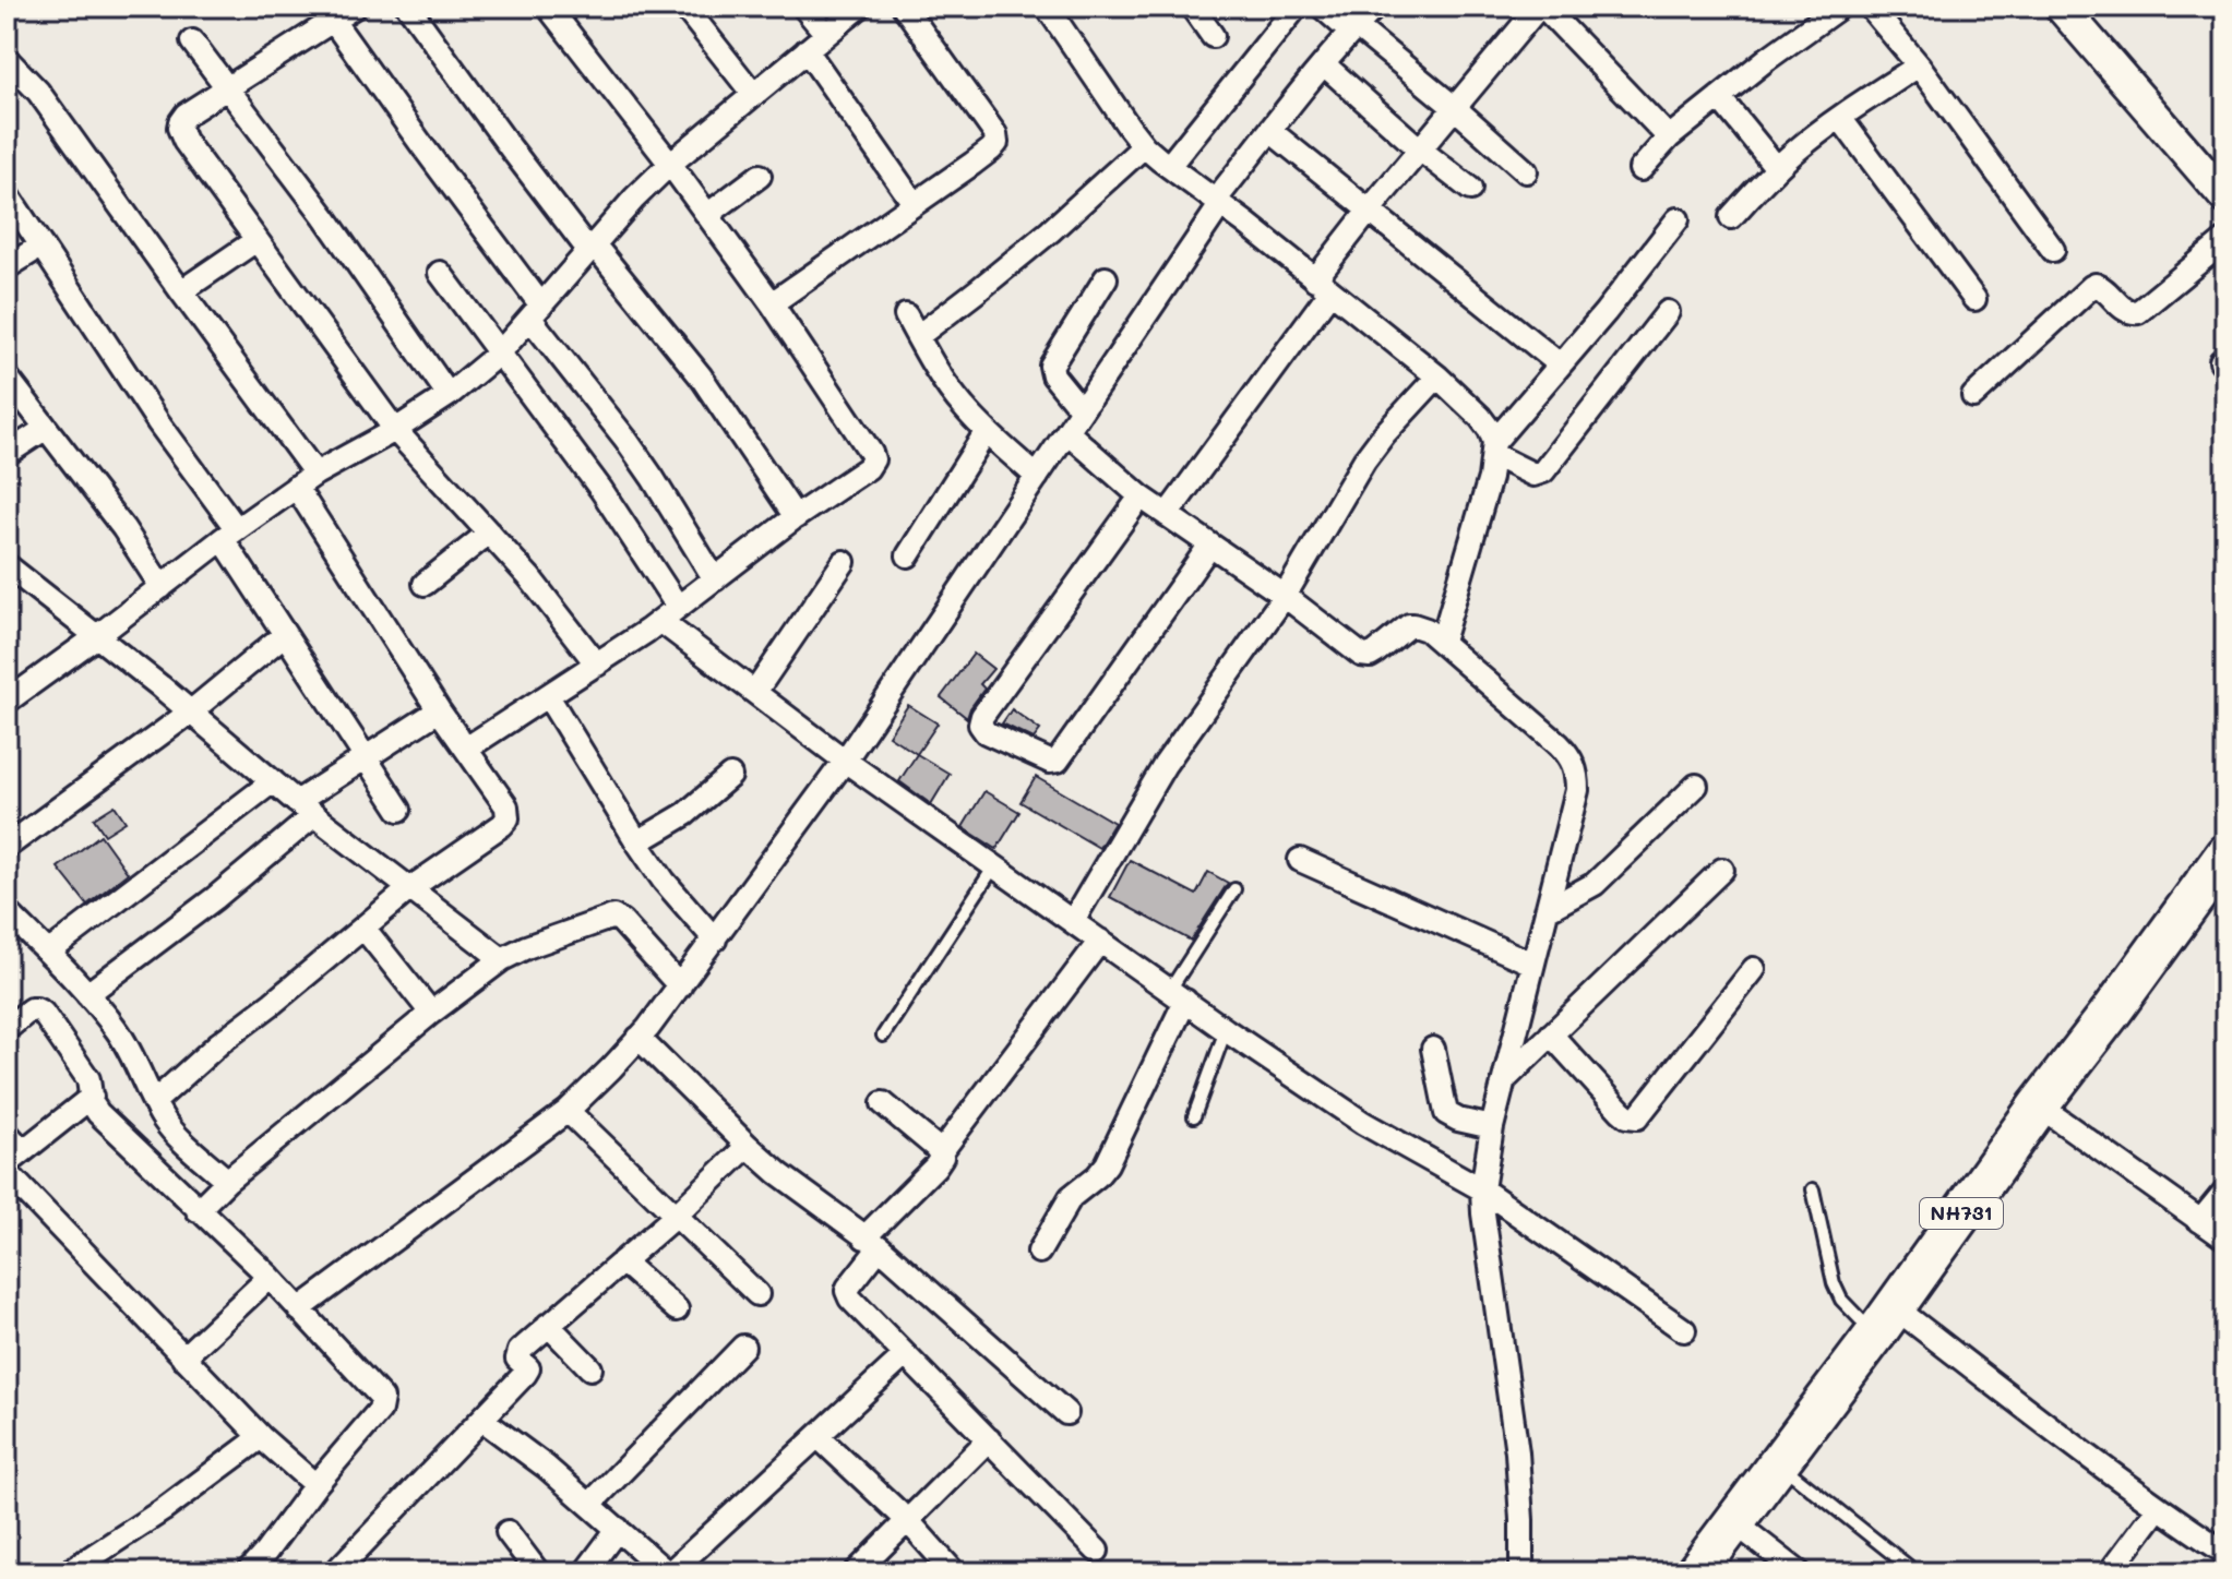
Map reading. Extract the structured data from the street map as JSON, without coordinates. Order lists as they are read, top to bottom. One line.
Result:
{"streets":{"highway":["NH731"]}}
